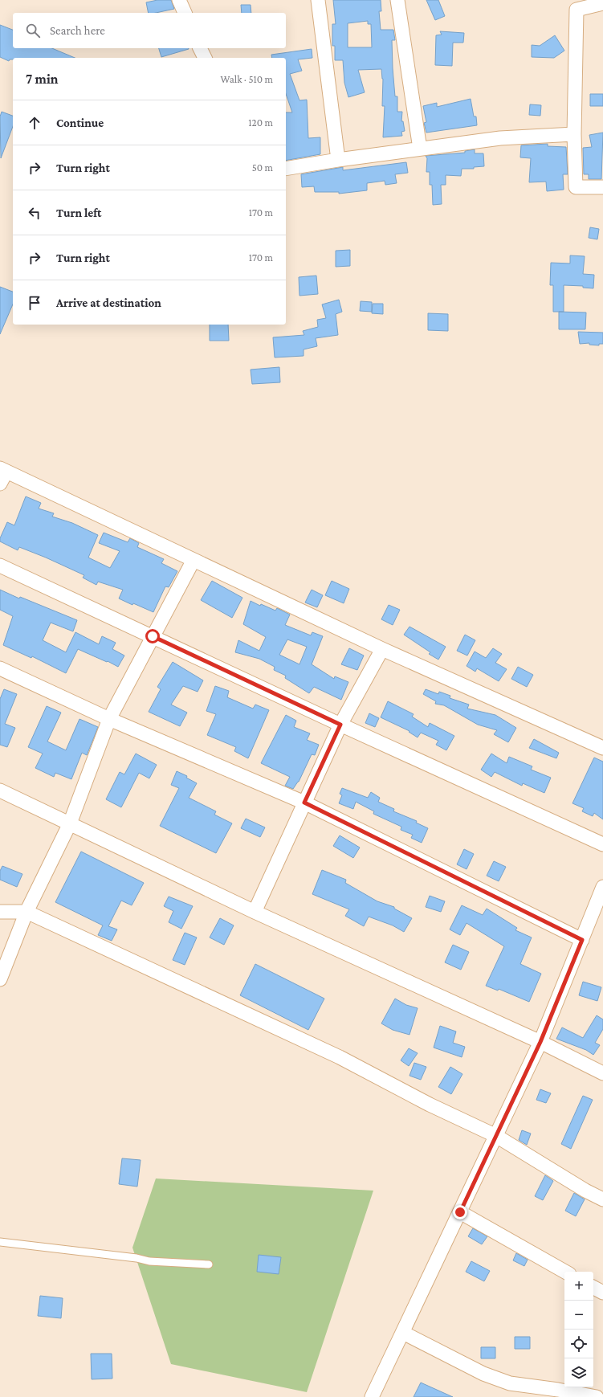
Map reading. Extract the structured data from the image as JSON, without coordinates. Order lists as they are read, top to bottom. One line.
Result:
{"page":{"search":"Search here","heading":["7 min","Walk · 510 m"],"list":[["Continue","120 m"],["Turn right","50 m"],["Turn left","170 m"],["Turn right","170 m"],"Arrive at destination"],"map_buttons":["+","−"]}}
